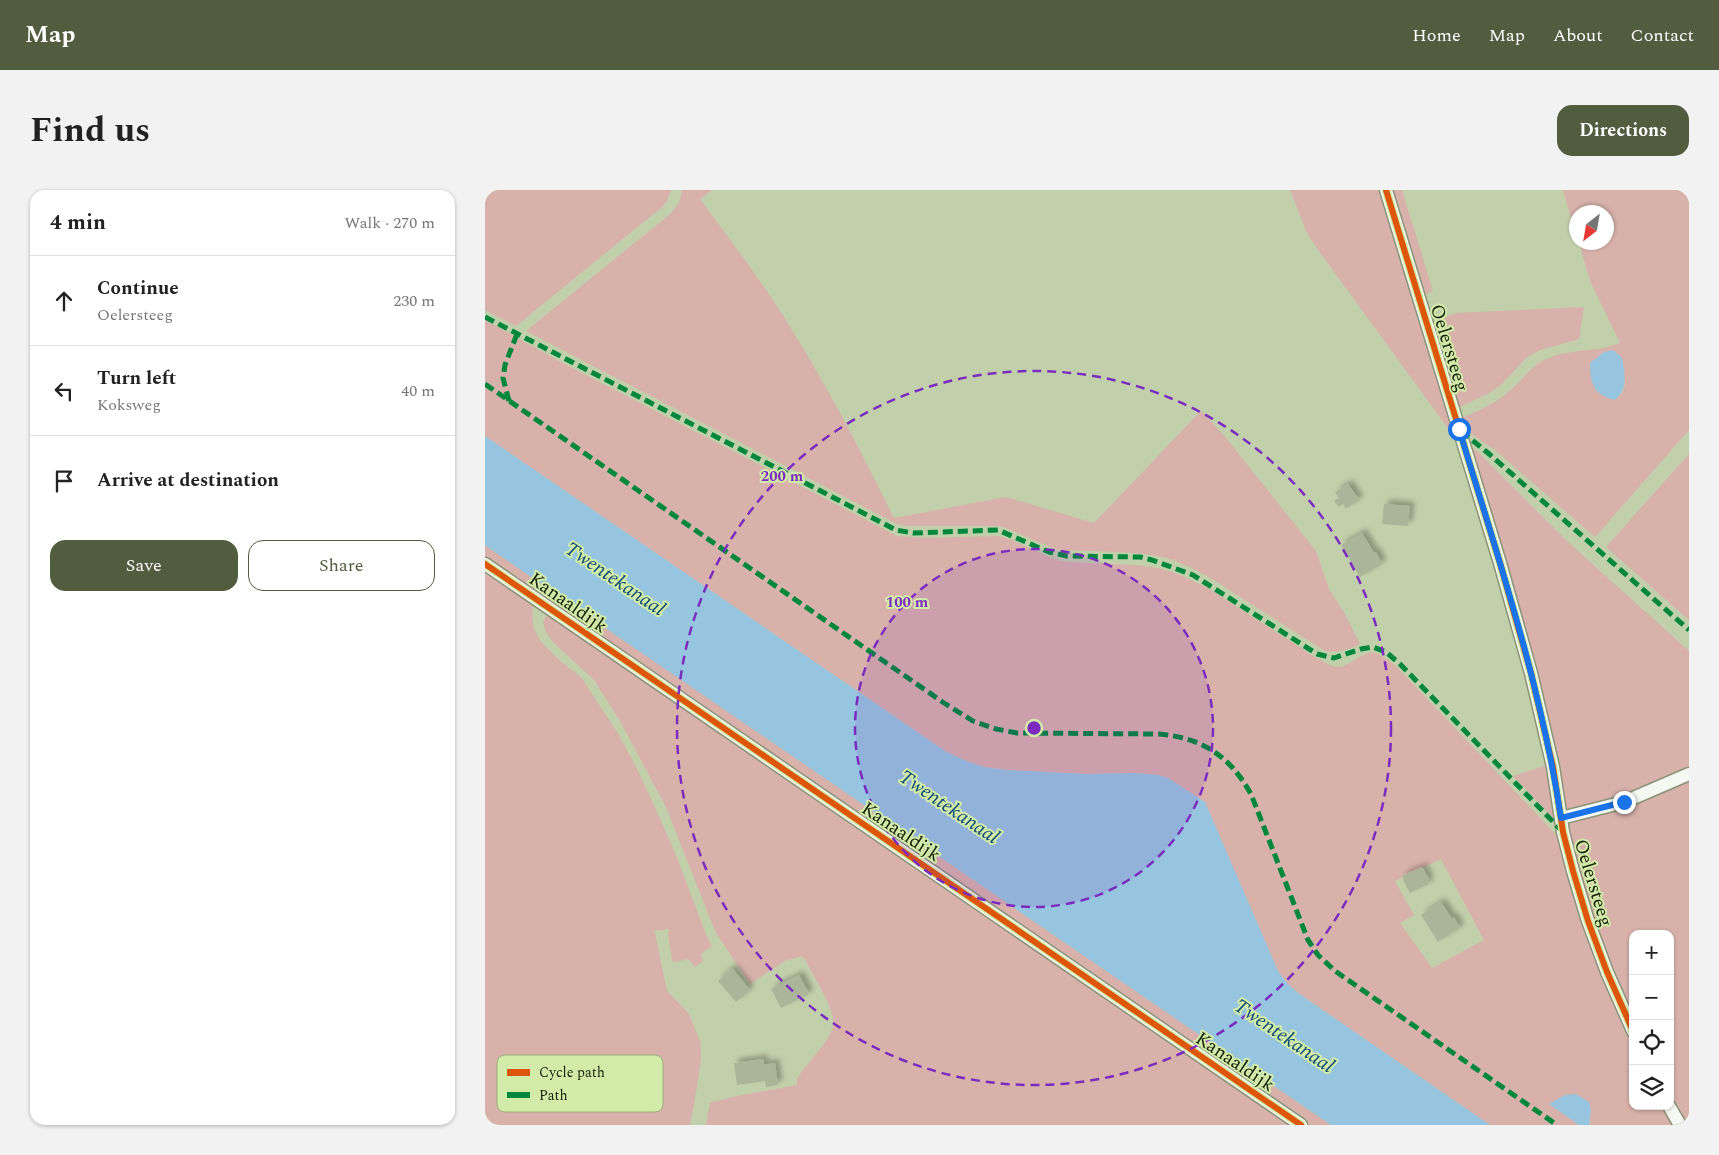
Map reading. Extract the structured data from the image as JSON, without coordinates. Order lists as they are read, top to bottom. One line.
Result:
{"streets":{"street":["Oelersteeg","Kanaaldijk"]},"water":["Twentekanaal"],"legend":["Cycle path","Path"],"north":"bottom left","page":{"header":"Map","nav":["Home","Map","About","Contact"],"title":"Find us","buttons":["Directions",["Save","Share"]],"heading":["4 min","Walk · 270 m"],"list":[["Continue","Oelersteeg","230 m"],["Turn left","Koksweg","40 m"],"Arrive at destination"],"map_buttons":["+","−"]},"rings":["200 m","100 m"]}
